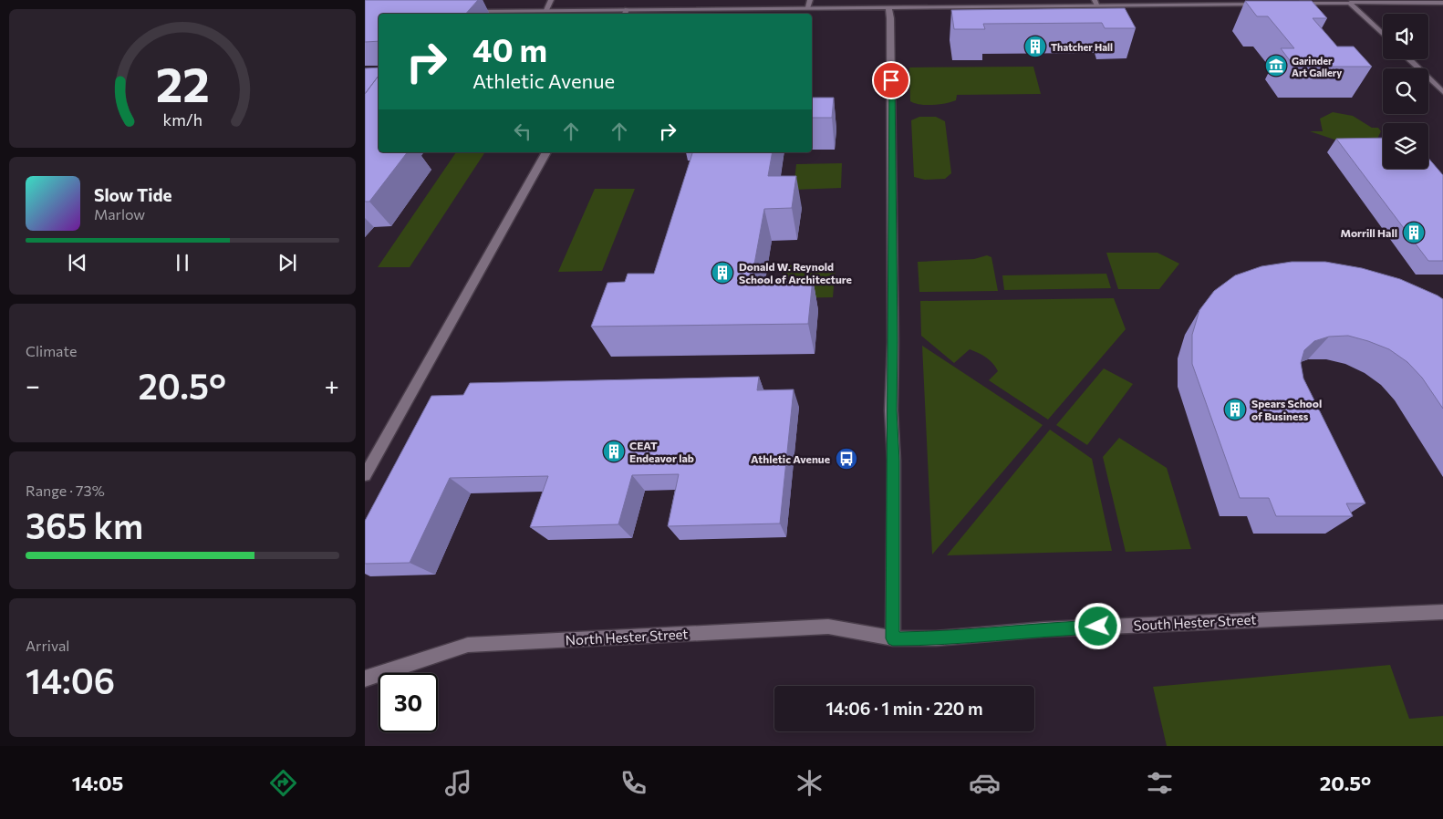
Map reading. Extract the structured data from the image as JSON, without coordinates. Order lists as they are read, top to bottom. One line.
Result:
{"streets":{"street":["South Hester Street","North Hester Street"]},"crossings":[["South Hester Street","North Hester Street"]],"places":{"building":["Thatcher Hall","Morrill Hall","Donald W. Reynold School of Architecture","Spears School of Business","CEAT Endeavor lab"],"museum":["Garinder Art Gallery"],"bus stop":["Athletic Avenue"]},"page":{"turn":["40 m","Athletic Avenue"],"song":["Slow Tide","Marlow"],"tile":["Climate",["Range · 73%","365 km"],["Arrival","14:06"]],"heat":["−","20.5°","+"],"limit":"30","trip":"14:06 · 1 min · 220 m","tabs":["14:05","20.5°"],"gauge":["22","km/h"]}}
